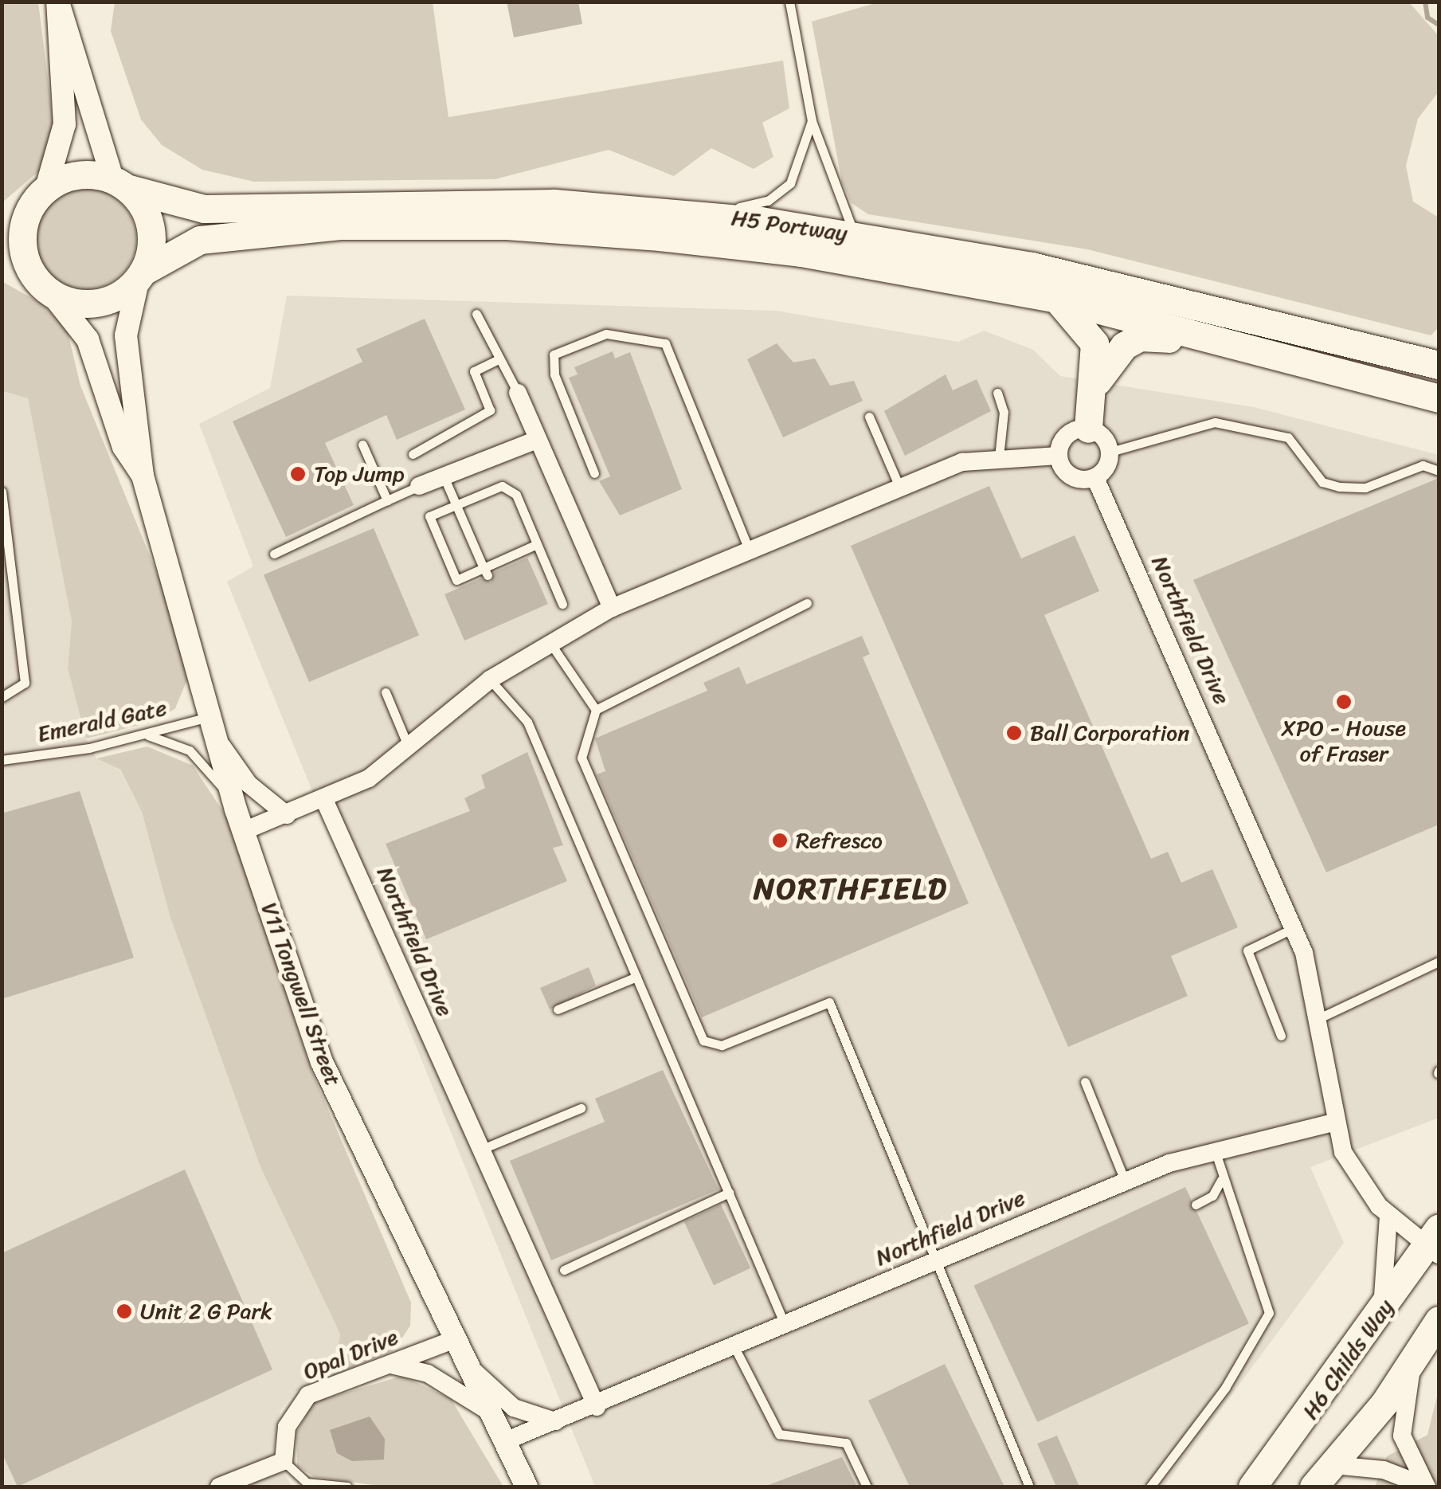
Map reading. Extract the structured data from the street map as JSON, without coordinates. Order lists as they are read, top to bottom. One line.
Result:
{"streets":{"main road":["H5 Portway","H6 Childs Way"],"street":["Northfield Drive","V11 Tongwell Street","Opal Drive"],"lane":["Emerald Gate"]},"crossings":[["H5 Portway","V11 Tongwell Street"],["Northfield Drive","V11 Tongwell Street"],["Northfield Drive","H6 Childs Way"],["Emerald Gate","V11 Tongwell Street"],["V11 Tongwell Street","Opal Drive"]],"districts":["NORTHFIELD"],"places":["Top Jump","XPO - House of Fraser","Ball Corporation","Refresco","Unit 2 G Park"]}
